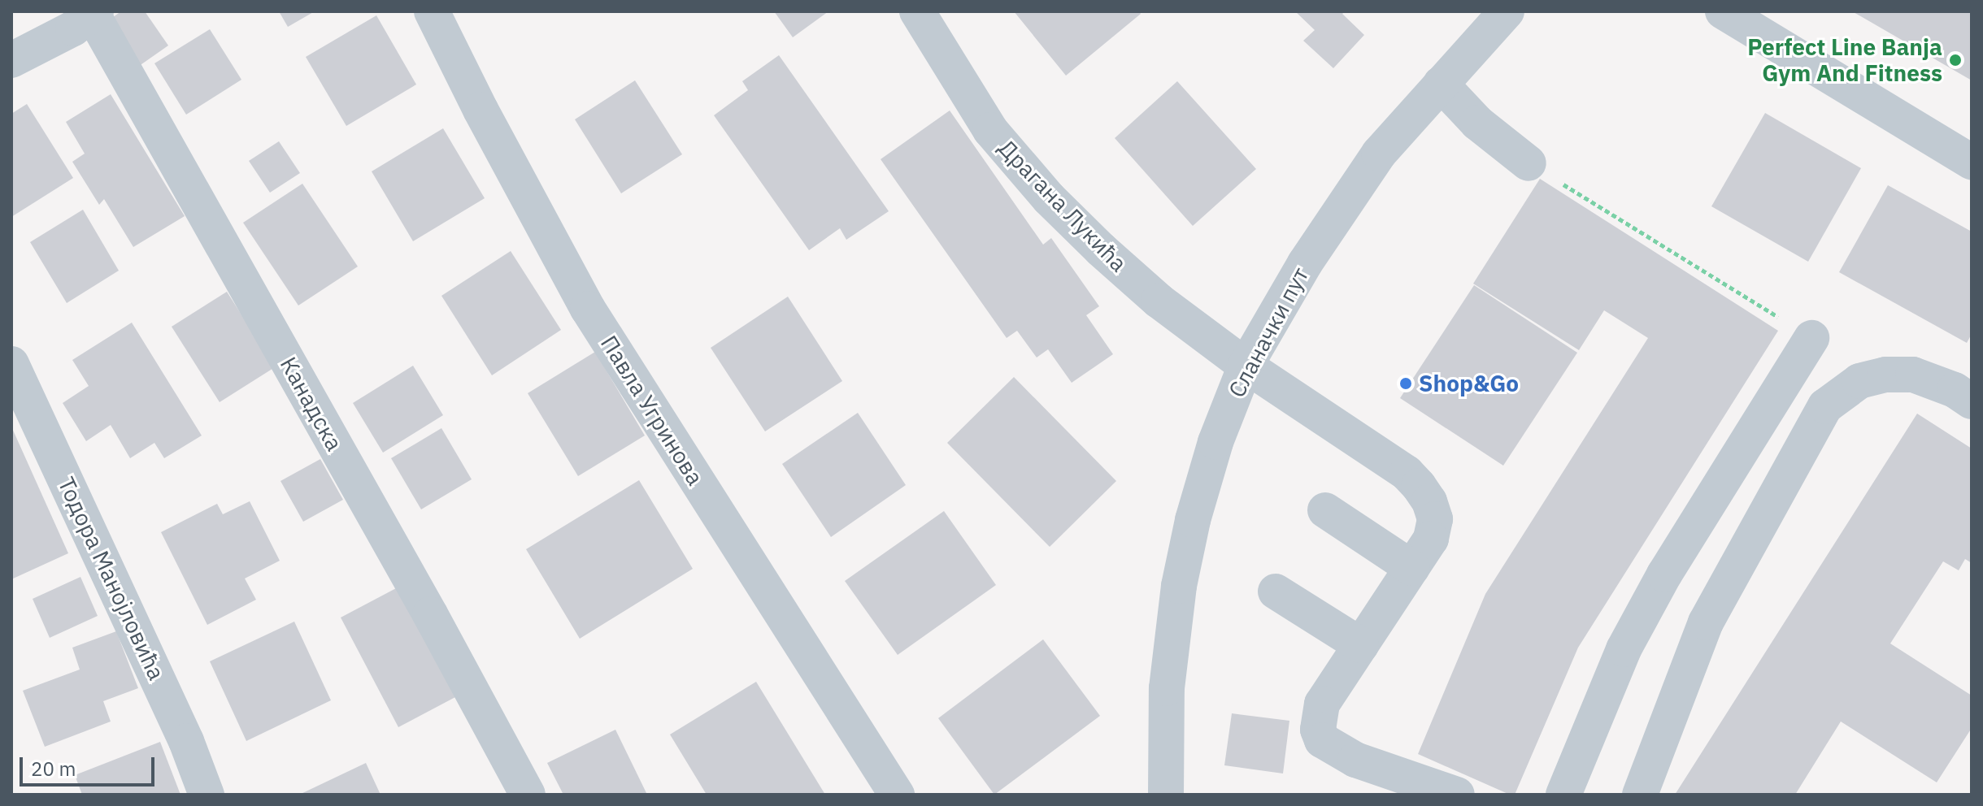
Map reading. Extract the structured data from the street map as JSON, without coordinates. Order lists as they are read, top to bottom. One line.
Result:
{"streets":{"street":["Драгана Лукића","Сланачки пут","Канадска","Павла Угринова","Тодора Манојловића"]},"crossings":[["Драгана Лукића","Сланачки пут"]],"places":["Perfect Line Banja Gym And Fitness","Shop&Go"],"scale_bar":"20 m"}
